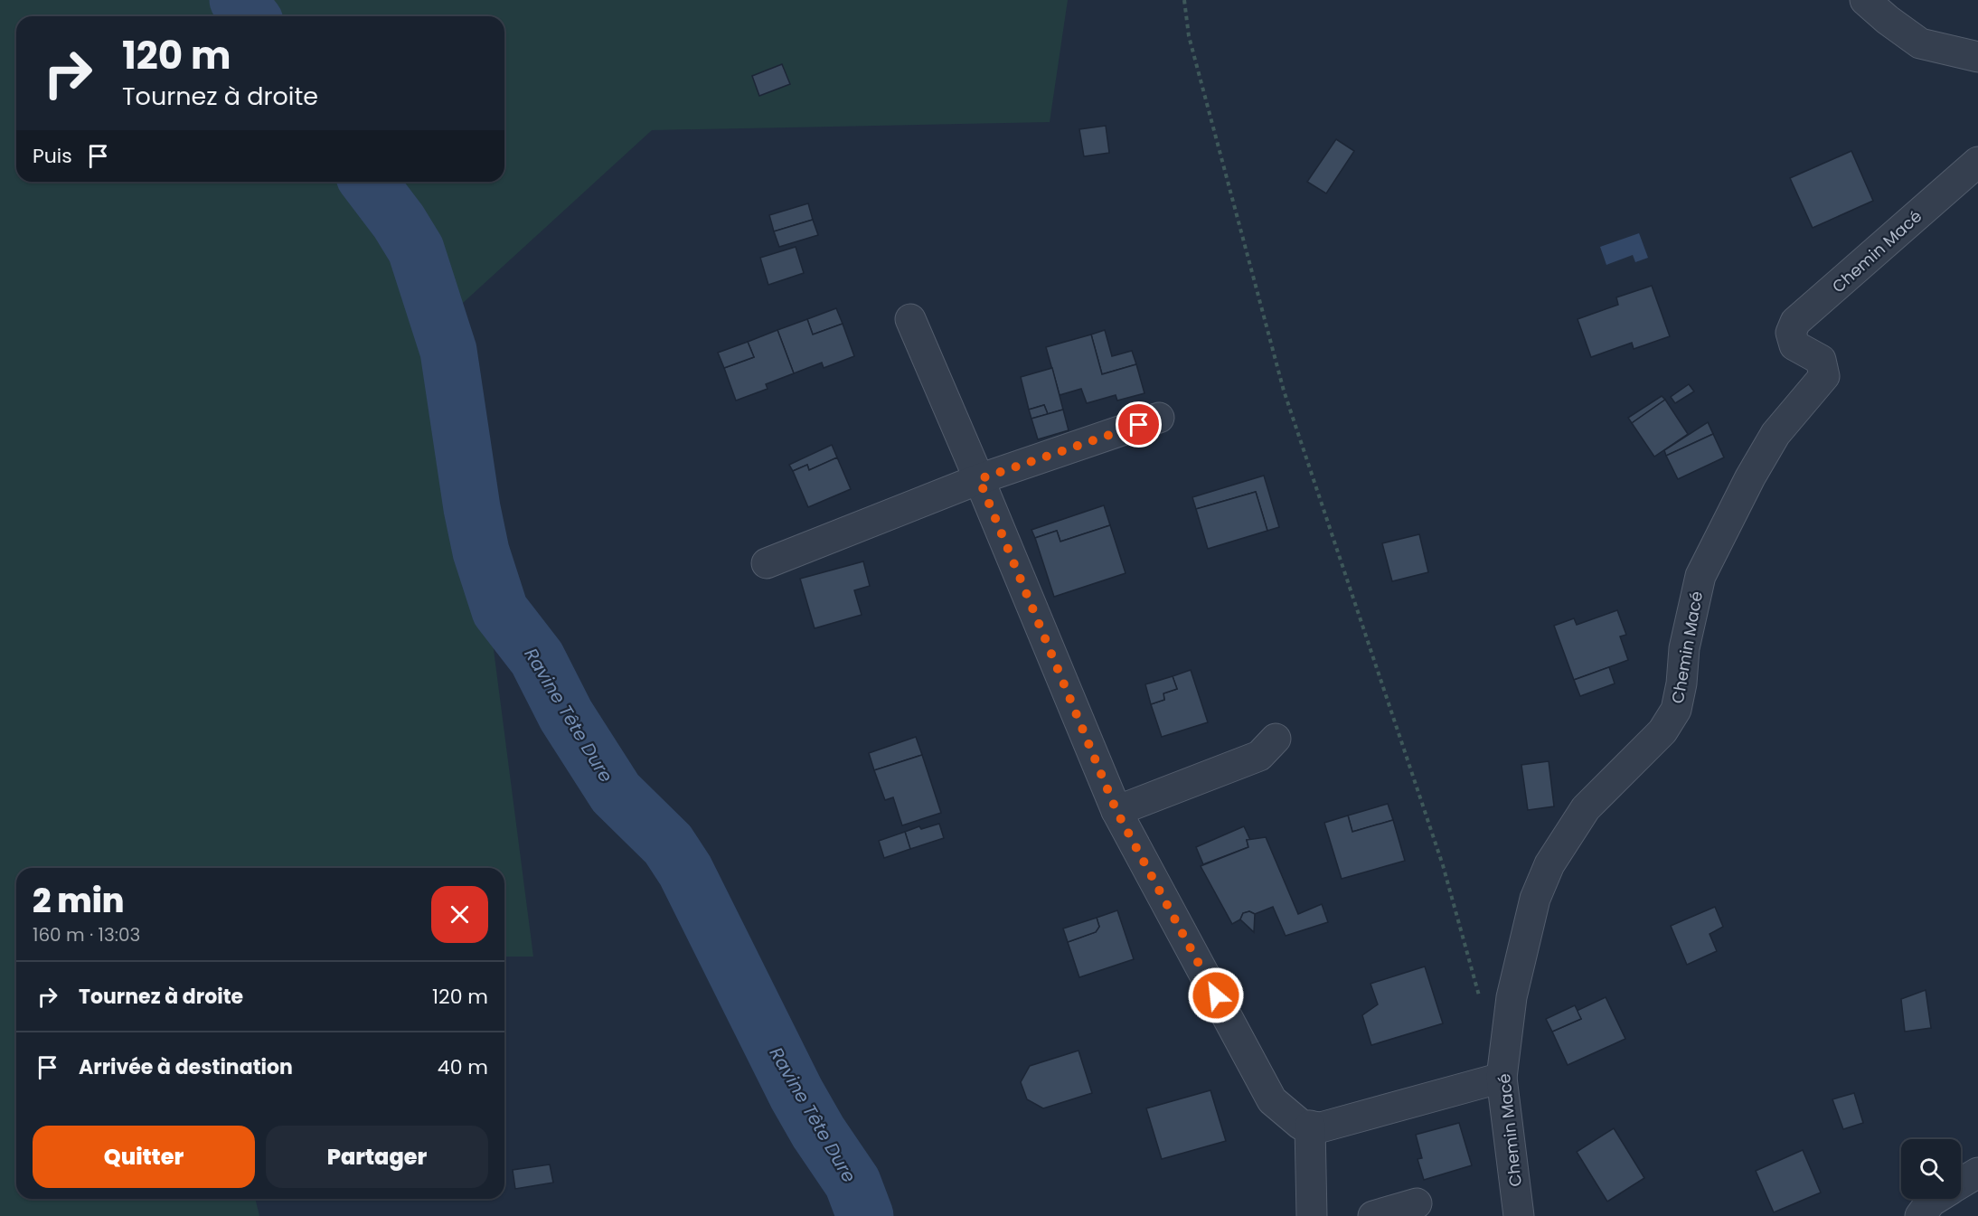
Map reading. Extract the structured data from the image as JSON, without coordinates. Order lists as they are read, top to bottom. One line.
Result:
{"streets":{"street":["Chemin Macé"]},"water":["Ravine Tête Dure"],"page":{"turn":["120 m","Tournez à droite"],"then":"Puis","heading":["2 min","160 m · 13:03"],"list":[{"name":"Tournez à droite","value":"120 m"},{"name":"Arrivée à destination","value":"40 m"}],"buttons":["Quitter","Partager"]}}
